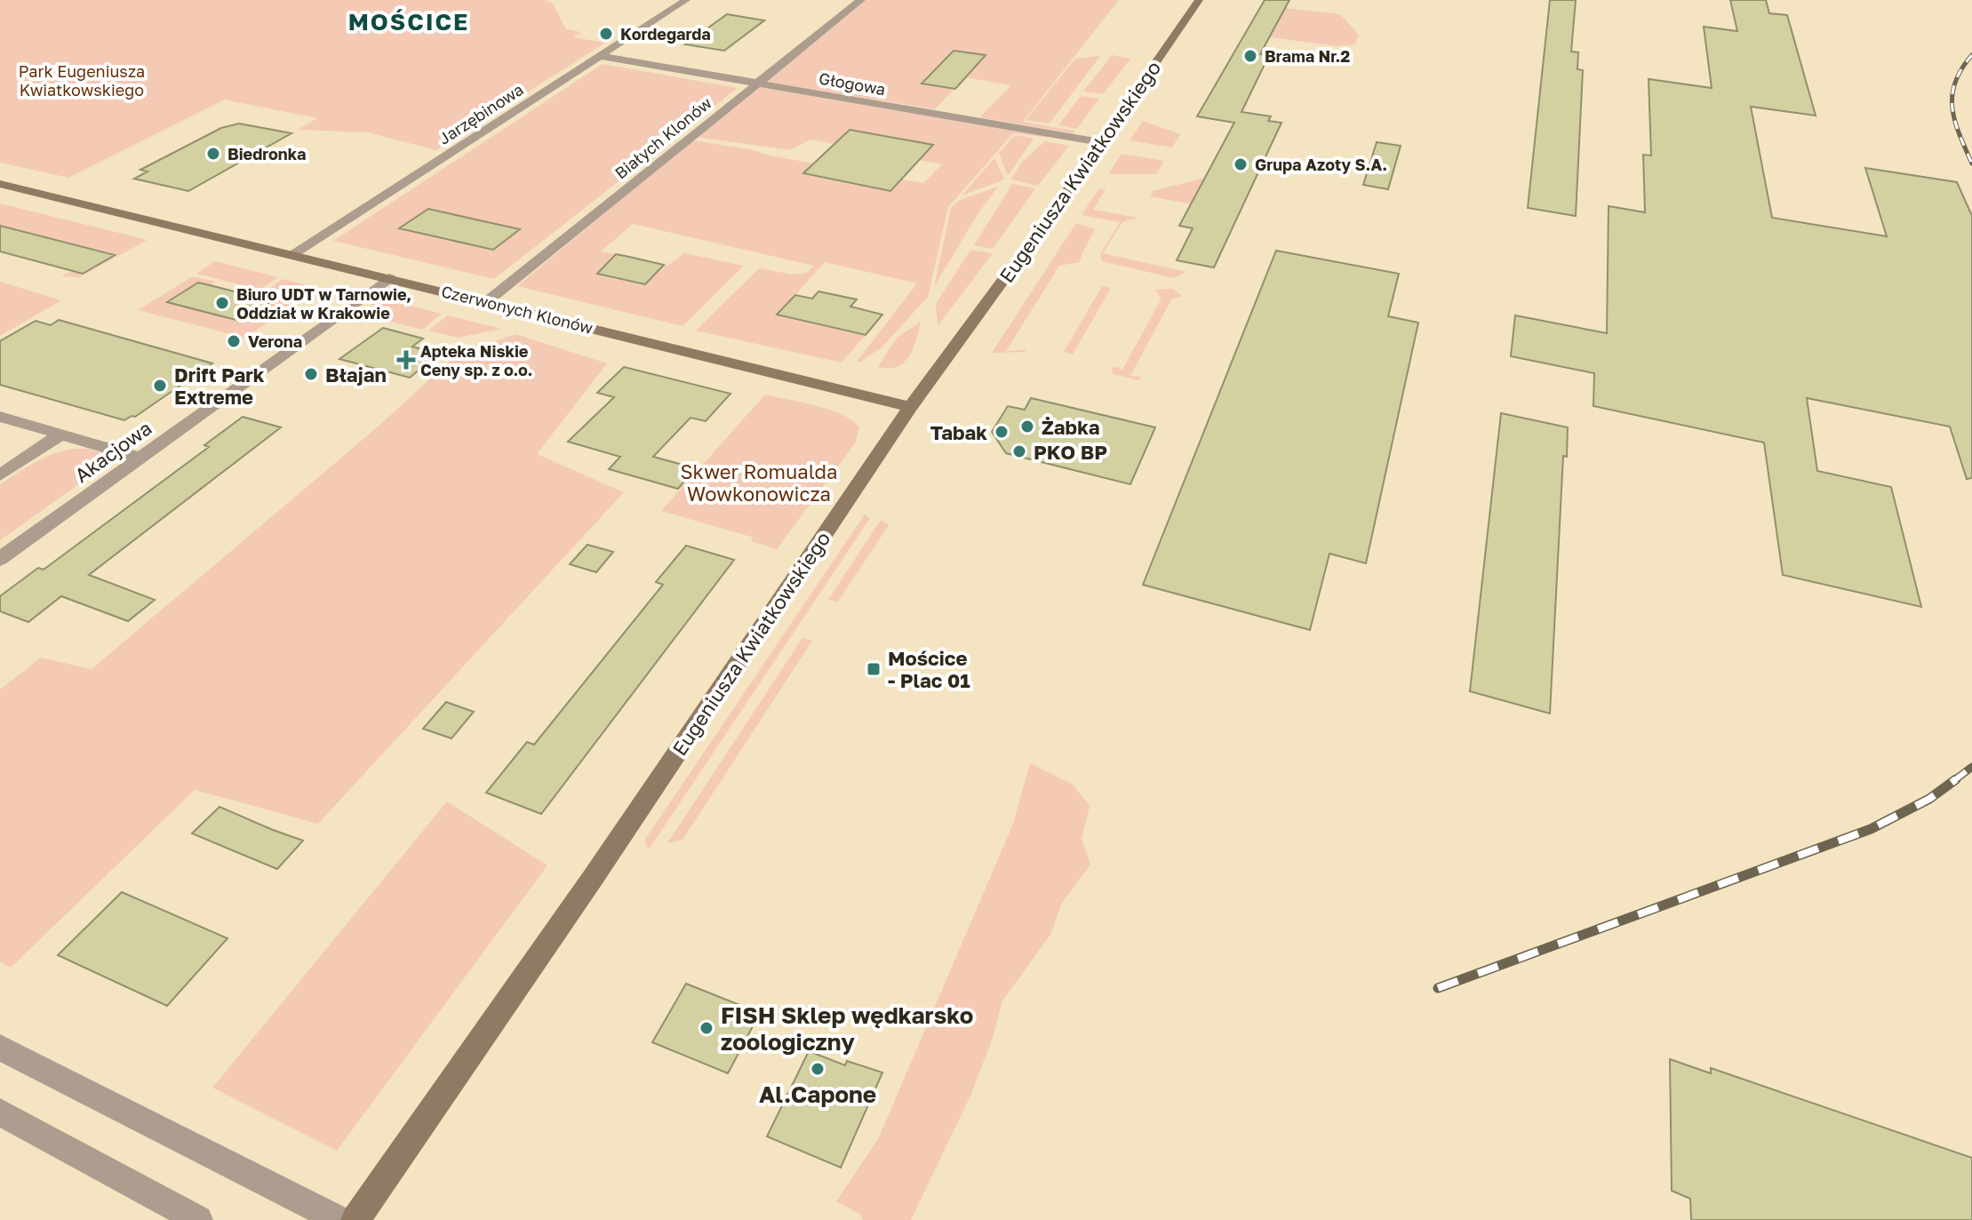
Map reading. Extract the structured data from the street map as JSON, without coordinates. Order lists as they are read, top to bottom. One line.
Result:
{"streets":{"main road":["Eugeniusza Kwiatkowskiego","Czerwonych Klonów"],"street":["Głogowa","Jarzębinowa","Białych Klonów","Akacjowa"]},"crossings":[["Głogowa","Jarzębinowa"],["Głogowa","Białych Klonów"],["Głogowa","Eugeniusza Kwiatkowskiego"],["Jarzębinowa","Czerwonych Klonów"],["Białych Klonów","Czerwonych Klonów"],["Eugeniusza Kwiatkowskiego","Czerwonych Klonów"],["Czerwonych Klonów","Akacjowa"]],"districts":["MOŚCICE"],"parks":["Park Eugeniusza Kwiatkowskiego","Skwer Romualda Wowkonowicza"],"places":{"other":["Kordegarda","Brama Nr.2","Biedronka","Grupa Azoty S.A.","Biuro UDT w Tarnowie, Oddział w Krakowie","Verona","Błajan","Drift Park Extreme","Żabka","Tabak","PKO BP","FISH Sklep wędkarsko zoologiczny","Al.Capone"],"health":["Apteka Niskie Ceny sp. z o.o."],"transit":["Mościce - Plac 01"]}}
